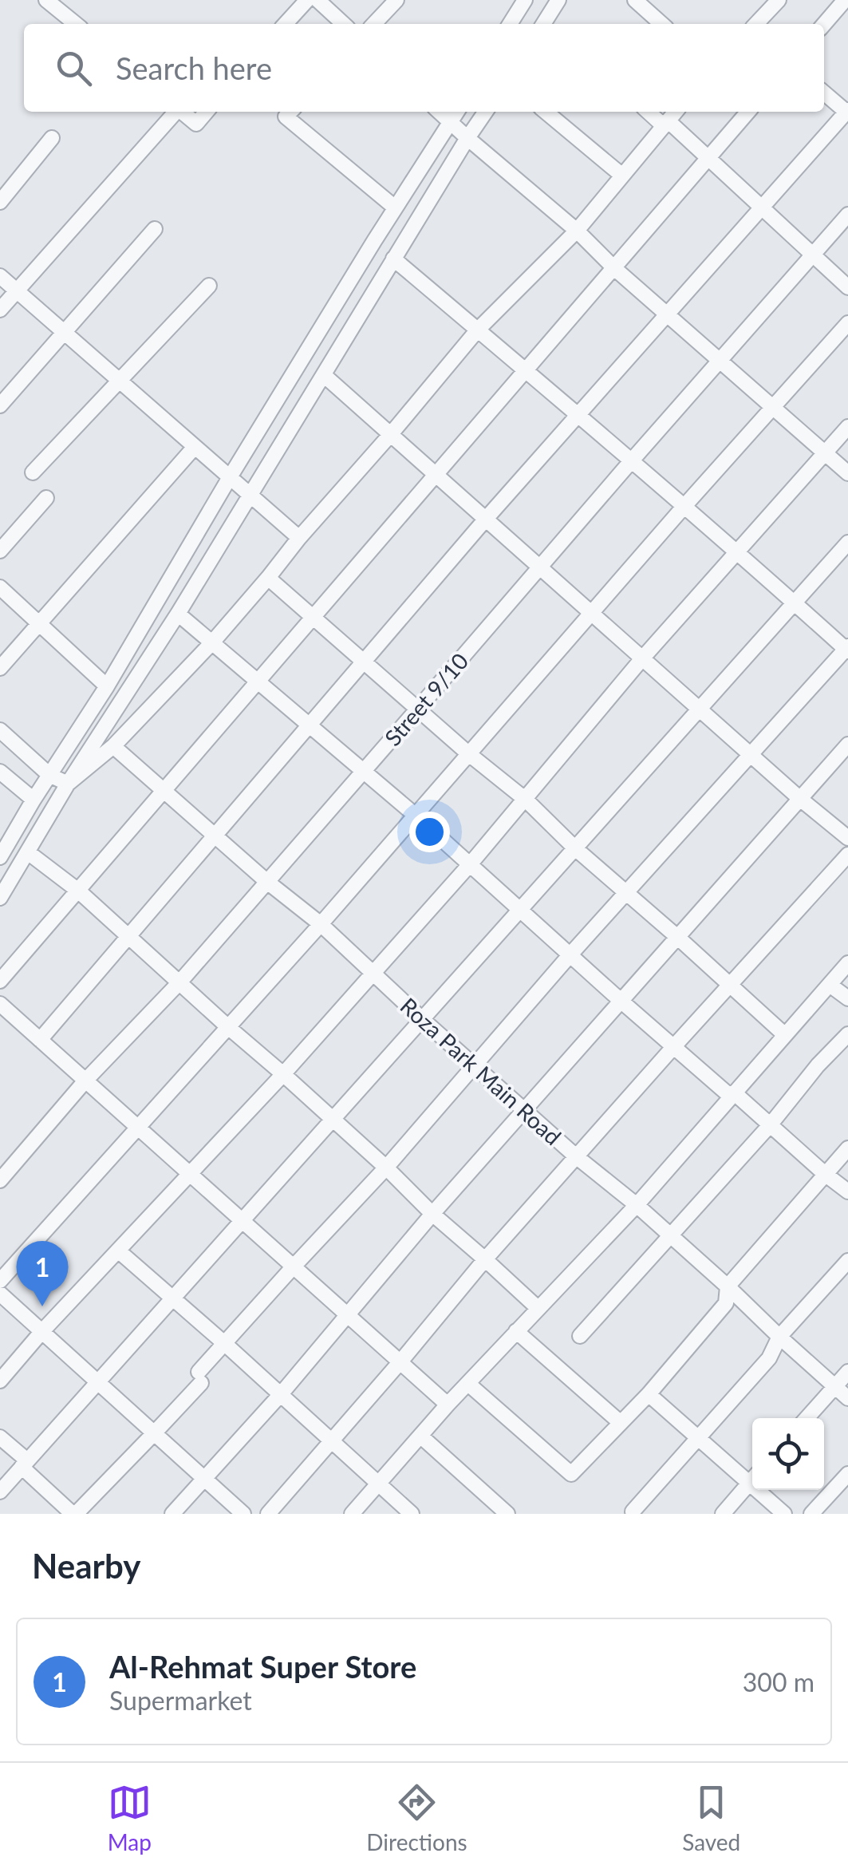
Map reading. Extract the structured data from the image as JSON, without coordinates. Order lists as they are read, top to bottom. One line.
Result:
{"streets":{"street":["Street 9/10","Roza Park Main Road"]},"crossings":[["Street 9/10","Roza Park Main Road"]],"page":{"search":"Search here","pins":"1","heading":"Nearby","list":[{"mark":"1","name":"Al-Rehmat Super Store","note":"Supermarket","value":"300 m"}],"nav":["Map","Directions","Saved"]}}
